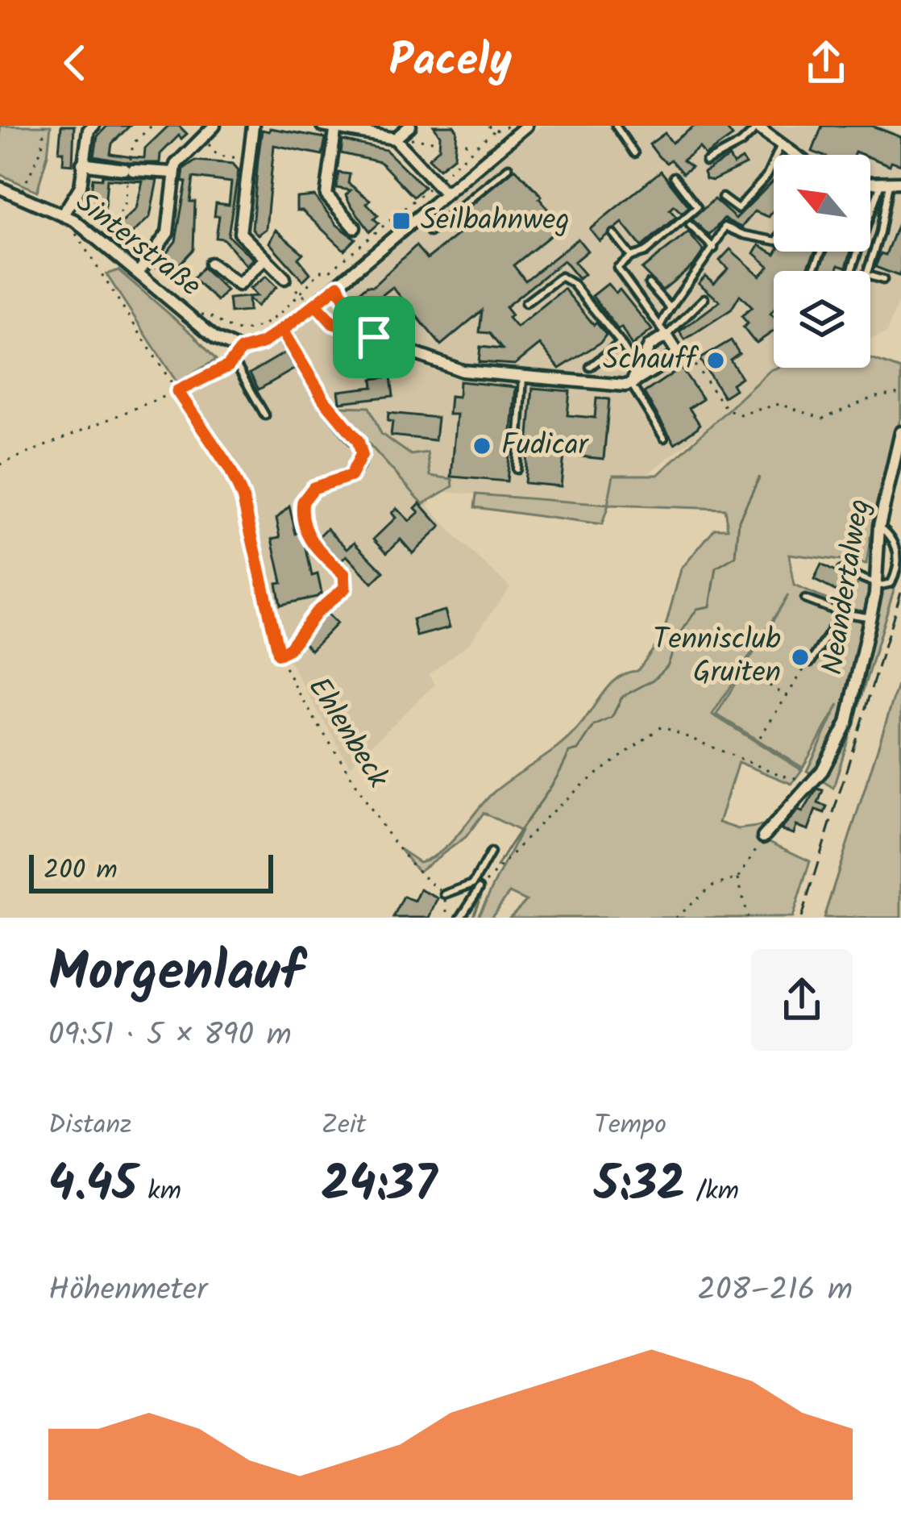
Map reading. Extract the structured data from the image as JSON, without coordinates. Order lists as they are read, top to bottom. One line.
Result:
{"streets":{"street":["Sinterstraße","Neandertalweg"],"path":["Ehlenbeck"]},"crossings":[["Sinterstraße","Ehlenbeck"]],"places":{"transit":["Seilbahnweg"],"other":["Schauff","Fudicar","Tennisclub Gruiten"]},"scale_bar":"200 m","north":"top left","page":{"header":"Pacely","scale":"200 m","heading":["Morgenlauf","09:51 · 5 × 890 m"],"stats":[["Distanz","4.45 km"],["Zeit","24:37"],["Tempo","5:32 /km"]],"chart":["Höhenmeter","208–216 m"]}}
